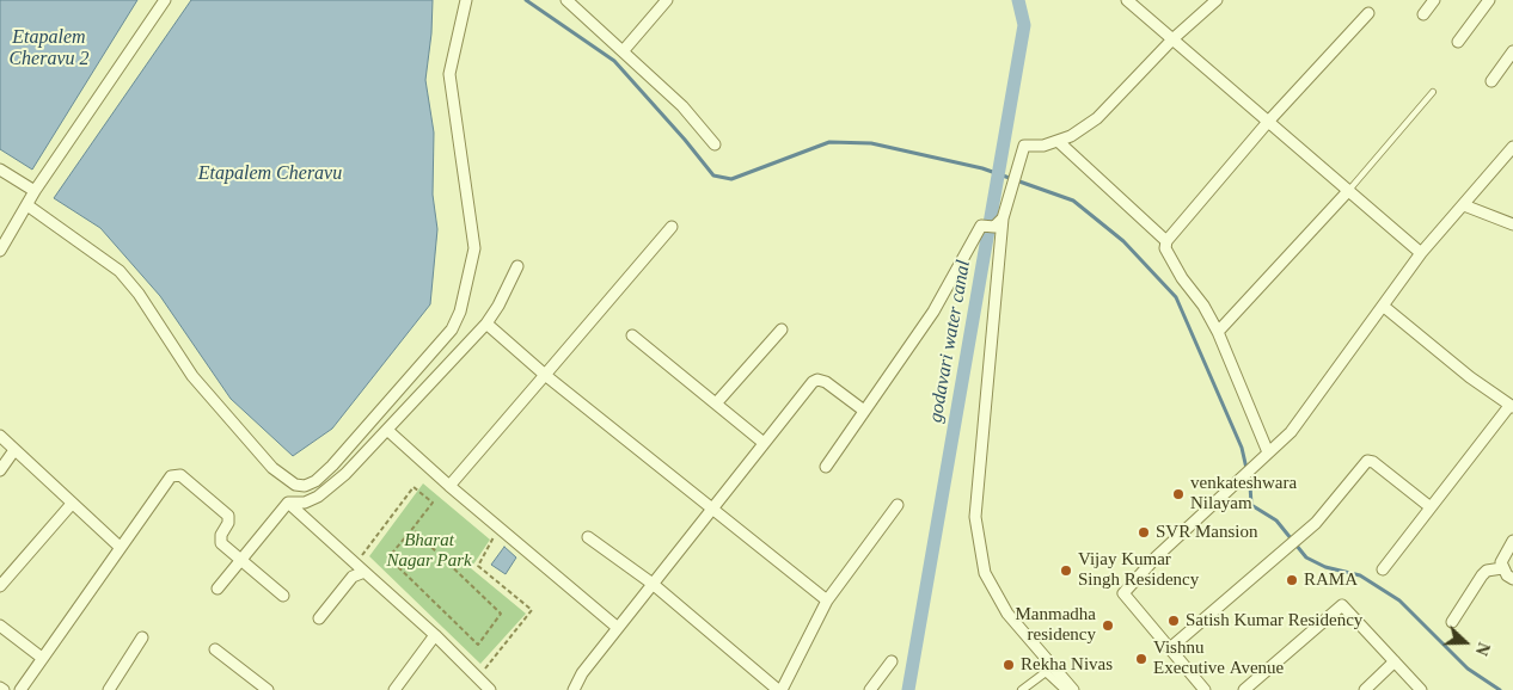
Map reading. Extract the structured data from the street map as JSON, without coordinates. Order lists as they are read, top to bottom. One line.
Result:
{"water":["Etapalem Cheravu 2","Etapalem Cheravu","godavari water canal"],"parks":["Bharat Nagar Park"],"places":["venkateshwara Nilayam","SVR Mansion","Vijay Kumar Singh Residency","RAMA","Satish Kumar Residency","Manmadha residency","Vishnu Executive Avenue","Rekha Nivas"],"north":"right"}
